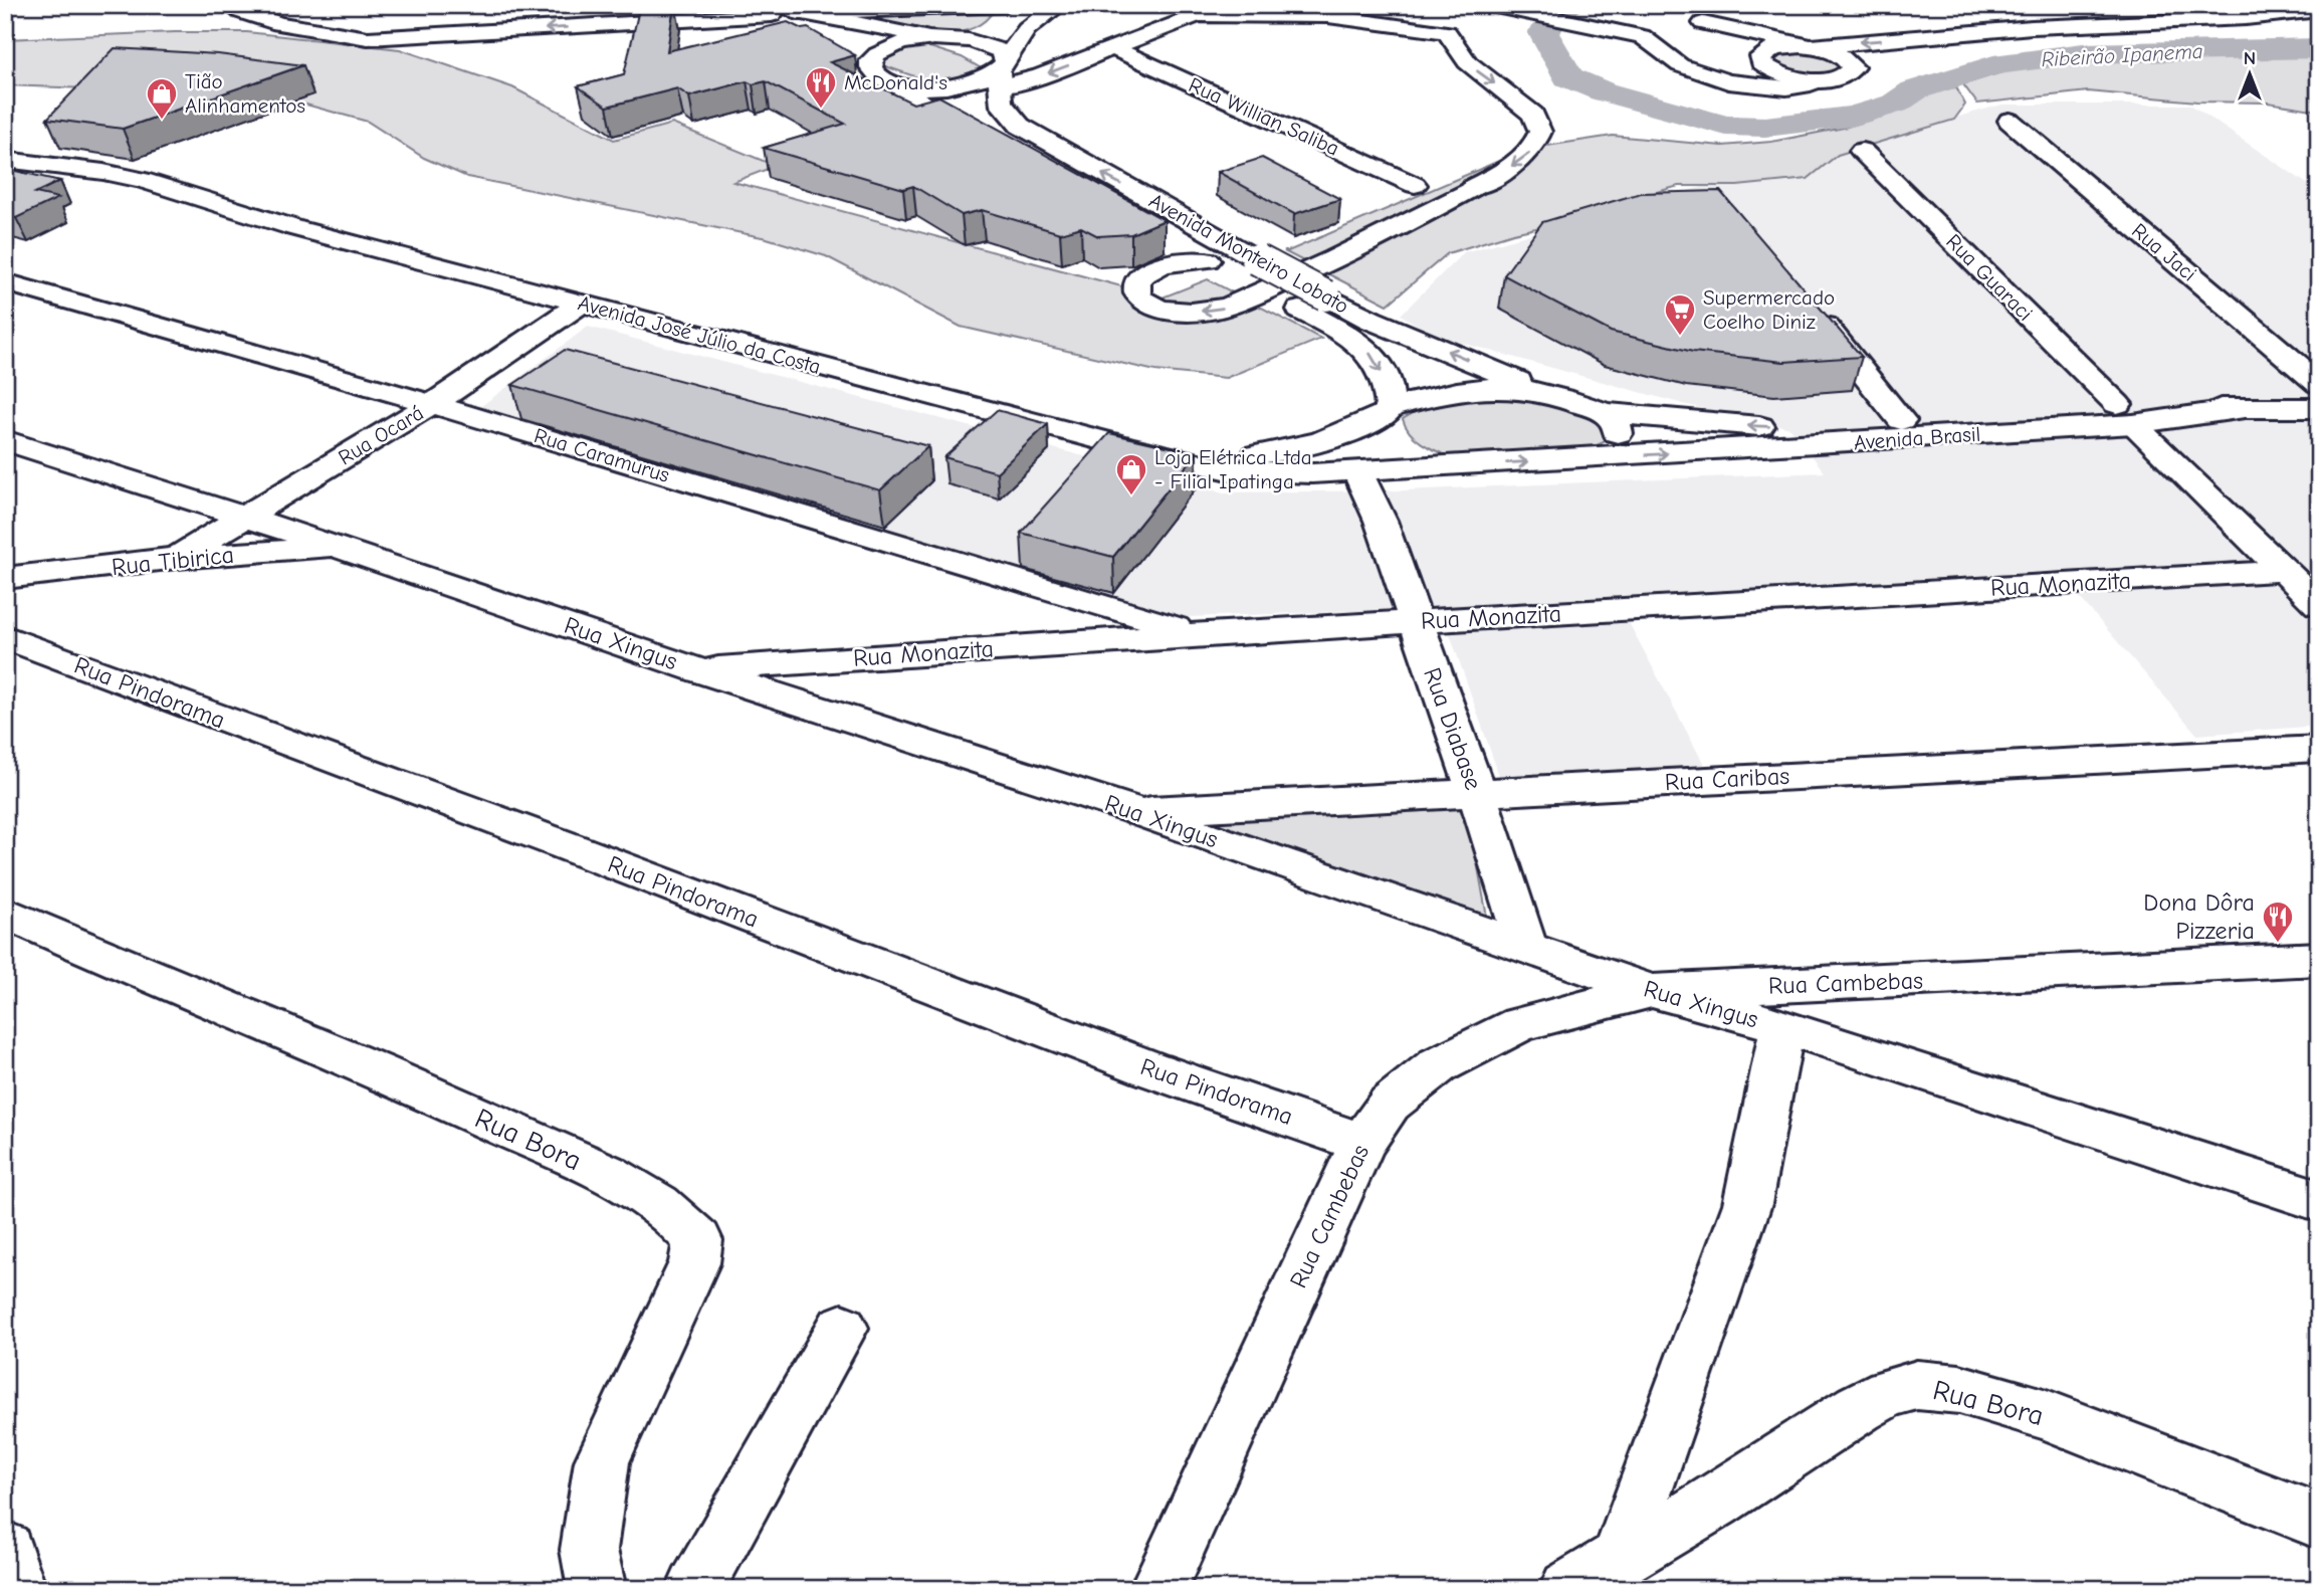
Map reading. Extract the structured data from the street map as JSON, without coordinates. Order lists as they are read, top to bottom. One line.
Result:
{"streets":{"street":["Rua Willian Saliba","Rua Jaci","Avenida Monteiro Lobato","Rua Guaraci","Avenida José Júlio da Costa","Rua Ocará","Avenida Brasil","Rua Caramurus","Rua Tibirica","Rua Monazita","Rua Xingus","Rua Pindorama","Rua Diabase","Rua Caribas","Rua Cambebas","Rua Bora"]},"crossings":[["Avenida Monteiro Lobato","Avenida José Júlio da Costa"],["Avenida Monteiro Lobato","Avenida Brasil"],["Rua Guaraci","Avenida Brasil"],["Rua Guaraci","Rua Monazita"],["Avenida José Júlio da Costa","Rua Ocará"],["Avenida José Júlio da Costa","Avenida Brasil"],["Avenida José Júlio da Costa","Rua Diabase"],["Rua Ocará","Rua Caramurus"],["Rua Ocará","Rua Tibirica"],["Rua Ocará","Rua Xingus"],["Rua Caramurus","Rua Monazita"],["Rua Tibirica","Rua Xingus"],["Rua Monazita","Rua Xingus"],["Rua Monazita","Rua Diabase"],["Rua Xingus","Rua Diabase"],["Rua Xingus","Rua Caribas"],["Rua Xingus","Rua Cambebas"],["Rua Pindorama","Rua Cambebas"],["Rua Diabase","Rua Caribas"],["Rua Cambebas","Rua Bora"]],"water":["Ribeirão Ipanema"],"places":{"restaurant":["McDonald's","Dona Dôra Pizzeria"],"shop":["Tião Alinhamentos","Loja Elétrica Ltda - Filial Ipatinga"],"supermarket":["Supermercado Coelho Diniz"]},"north":"top"}
